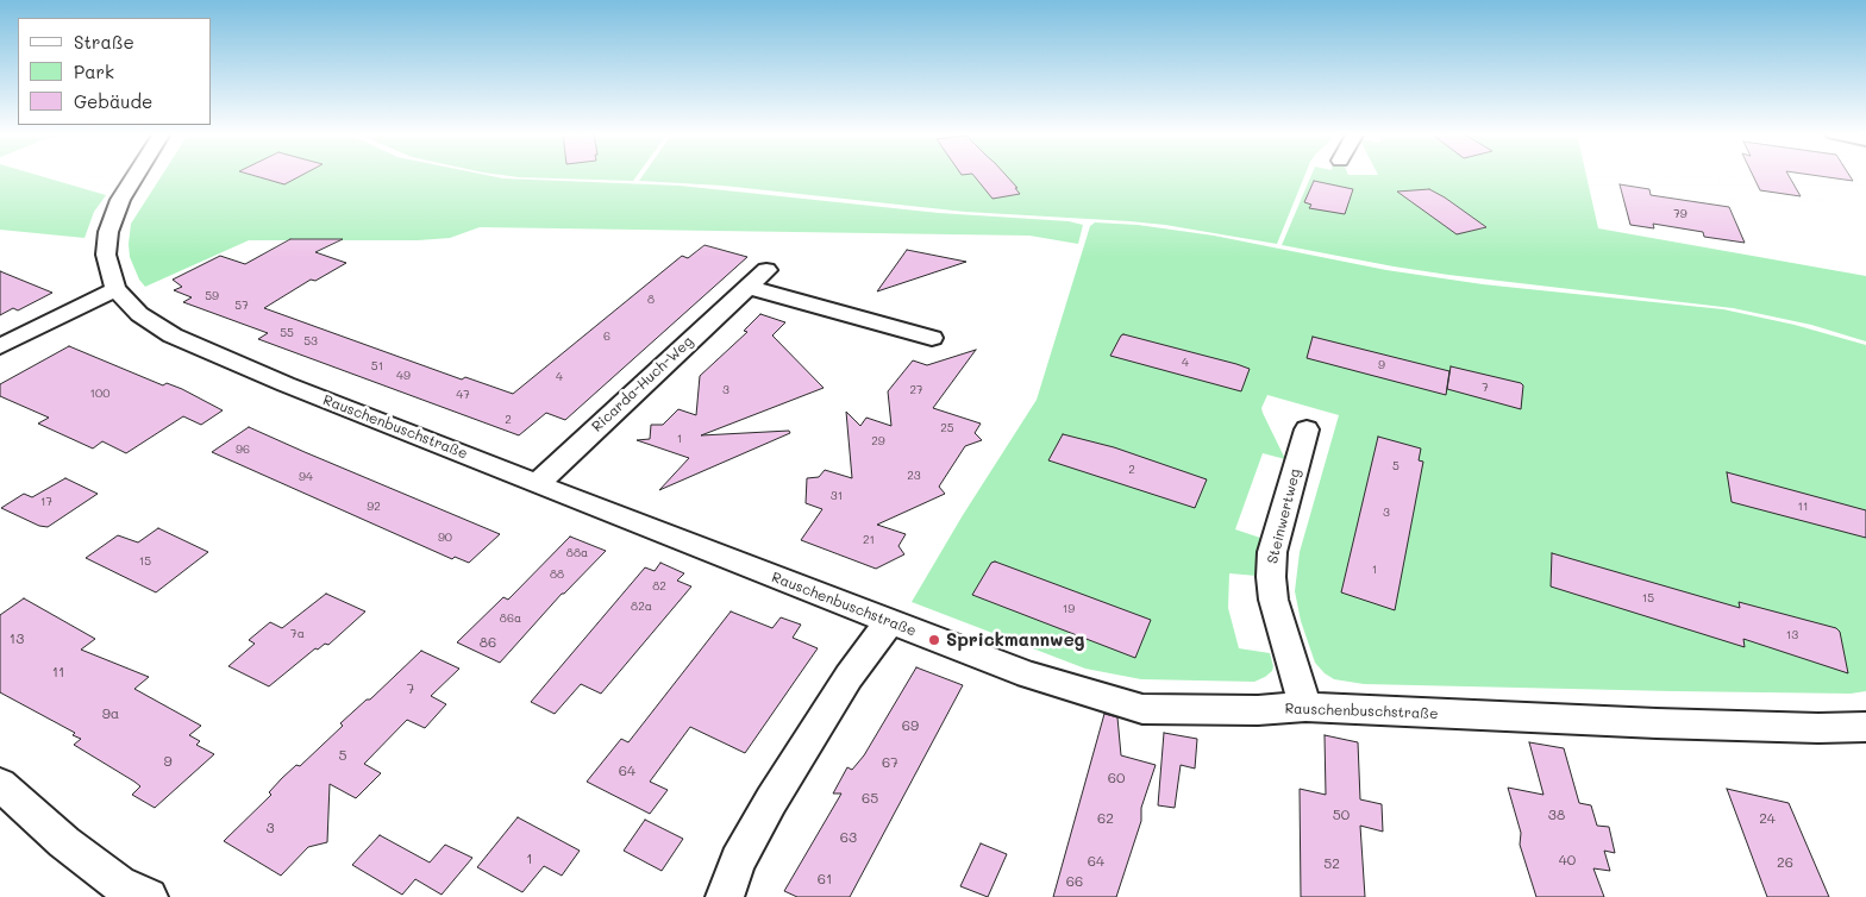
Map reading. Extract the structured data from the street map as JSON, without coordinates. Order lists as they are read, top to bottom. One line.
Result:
{"streets":{"street":["Ricarda-Huch-Weg","Rauschenbuschstraße","Steinwertweg"]},"crossings":[["Ricarda-Huch-Weg","Rauschenbuschstraße"],["Rauschenbuschstraße","Steinwertweg"]],"places":["Sprickmannweg"],"house_numbers":["79","59","8","57","55","6","53","4","9","51","49","4","7","3","27","100","47","2","25","1","29","96","5","2","23","94","31","17","92","11","3","90","21","88a","15","1","88","82","15","82a","19","86a","7a","13","13","86","11","7","9a","69","5","9","67","64","60","65","50","38","62","24","3","63","1","40","64","26","52","61","66"],"legend":["Straße","Park","Gebäude"]}
